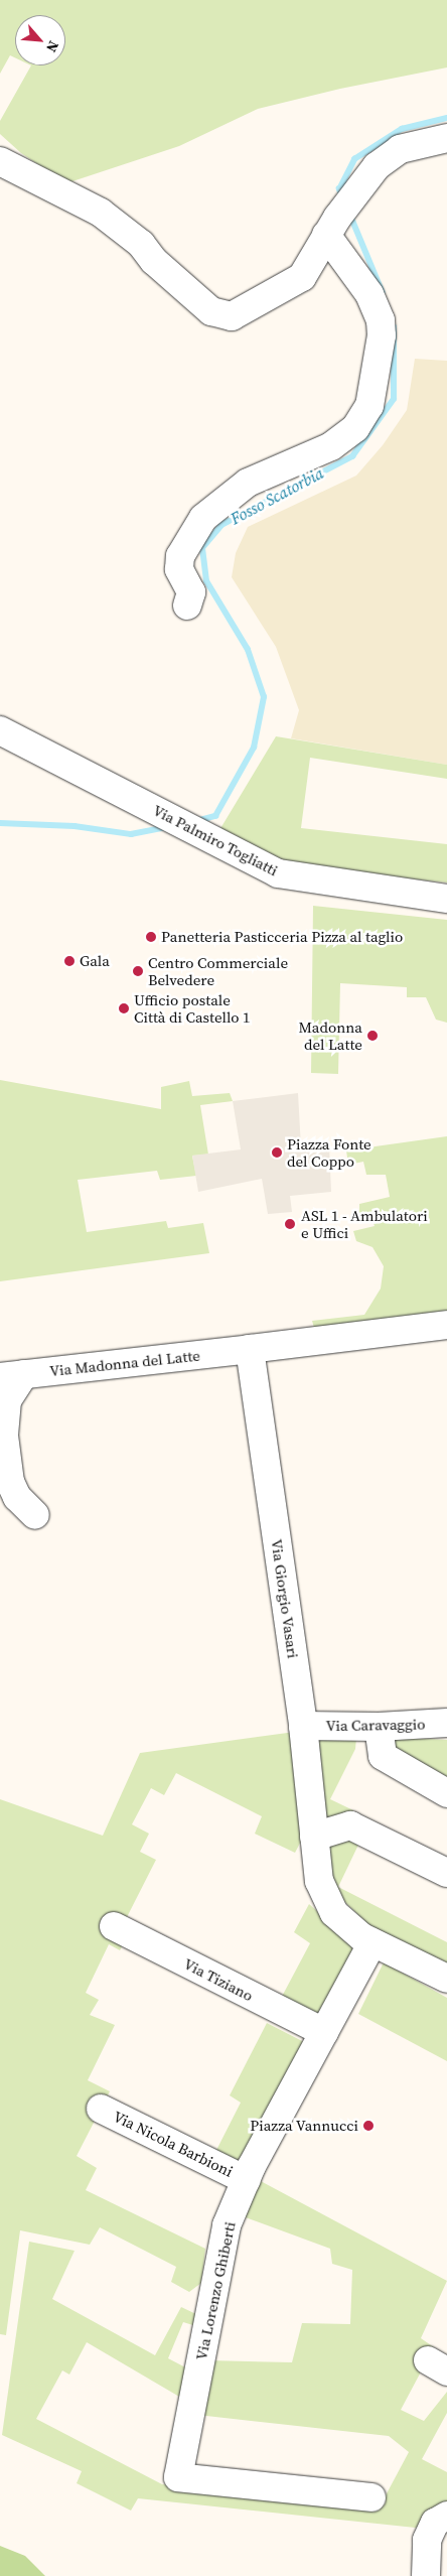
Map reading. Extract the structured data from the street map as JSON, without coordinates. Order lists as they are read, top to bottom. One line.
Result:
{"streets":{"street":["Via Palmiro Togliatti","Via Madonna del Latte","Via Giorgio Vasari","Via Caravaggio","Via Tiziano","Via Nicola Barbioni","Via Lorenzo Ghiberti"]},"crossings":[["Via Madonna del Latte","Via Giorgio Vasari"],["Via Giorgio Vasari","Via Caravaggio"],["Via Giorgio Vasari","Via Lorenzo Ghiberti"],["Via Tiziano","Via Lorenzo Ghiberti"],["Via Nicola Barbioni","Via Lorenzo Ghiberti"]],"water":["Fosso Scatorbia"],"places":["Panetteria Pasticceria Pizza al taglio","Gala","Centro Commerciale Belvedere","Ufficio postale Città di Castello 1","Madonna del Latte","Piazza Fonte del Coppo","ASL 1 - Ambulatori e Uffici","Piazza Vannucci"],"north":"bottom right"}
